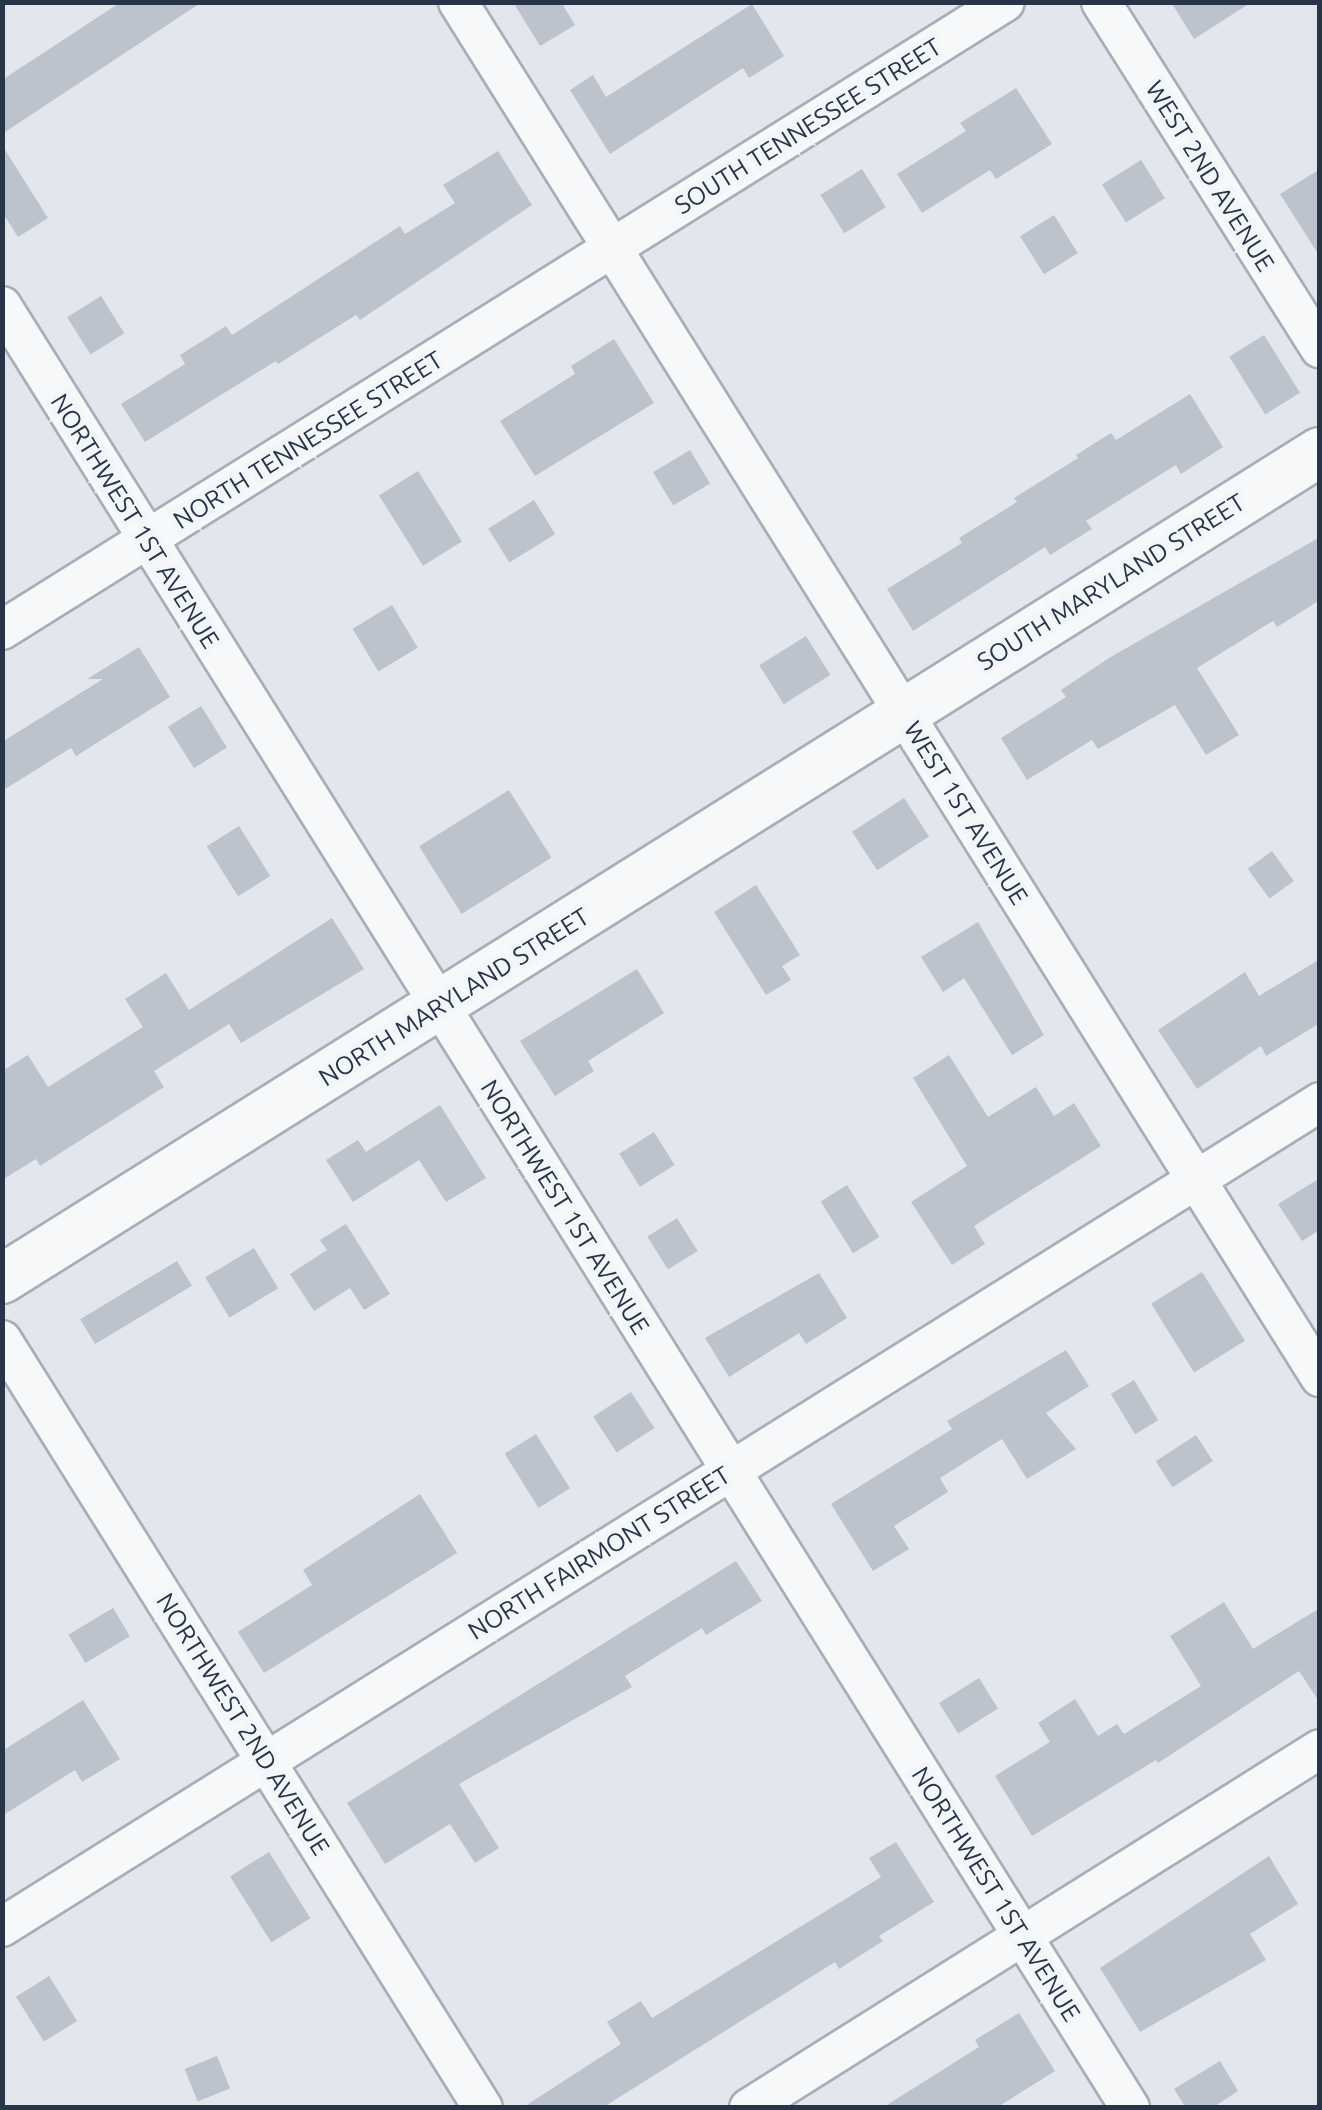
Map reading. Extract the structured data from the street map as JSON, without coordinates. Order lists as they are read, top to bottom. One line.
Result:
{"streets":{"street":["SOUTH TENNESSEE STREET","WEST 2ND AVENUE","NORTH TENNESSEE STREET","NORTHWEST 1ST AVENUE","SOUTH MARYLAND STREET","WEST 1ST AVENUE","NORTH MARYLAND STREET","NORTH FAIRMONT STREET","NORTHWEST 2ND AVENUE"]},"crossings":[["SOUTH TENNESSEE STREET","NORTH TENNESSEE STREET"],["SOUTH TENNESSEE STREET","WEST 1ST AVENUE"],["NORTH TENNESSEE STREET","NORTHWEST 1ST AVENUE"],["NORTH TENNESSEE STREET","WEST 1ST AVENUE"],["NORTHWEST 1ST AVENUE","NORTH MARYLAND STREET"],["NORTHWEST 1ST AVENUE","NORTH FAIRMONT STREET"],["SOUTH MARYLAND STREET","WEST 1ST AVENUE"],["SOUTH MARYLAND STREET","NORTH MARYLAND STREET"],["WEST 1ST AVENUE","NORTH MARYLAND STREET"],["WEST 1ST AVENUE","NORTH FAIRMONT STREET"],["NORTH FAIRMONT STREET","NORTHWEST 2ND AVENUE"]]}
